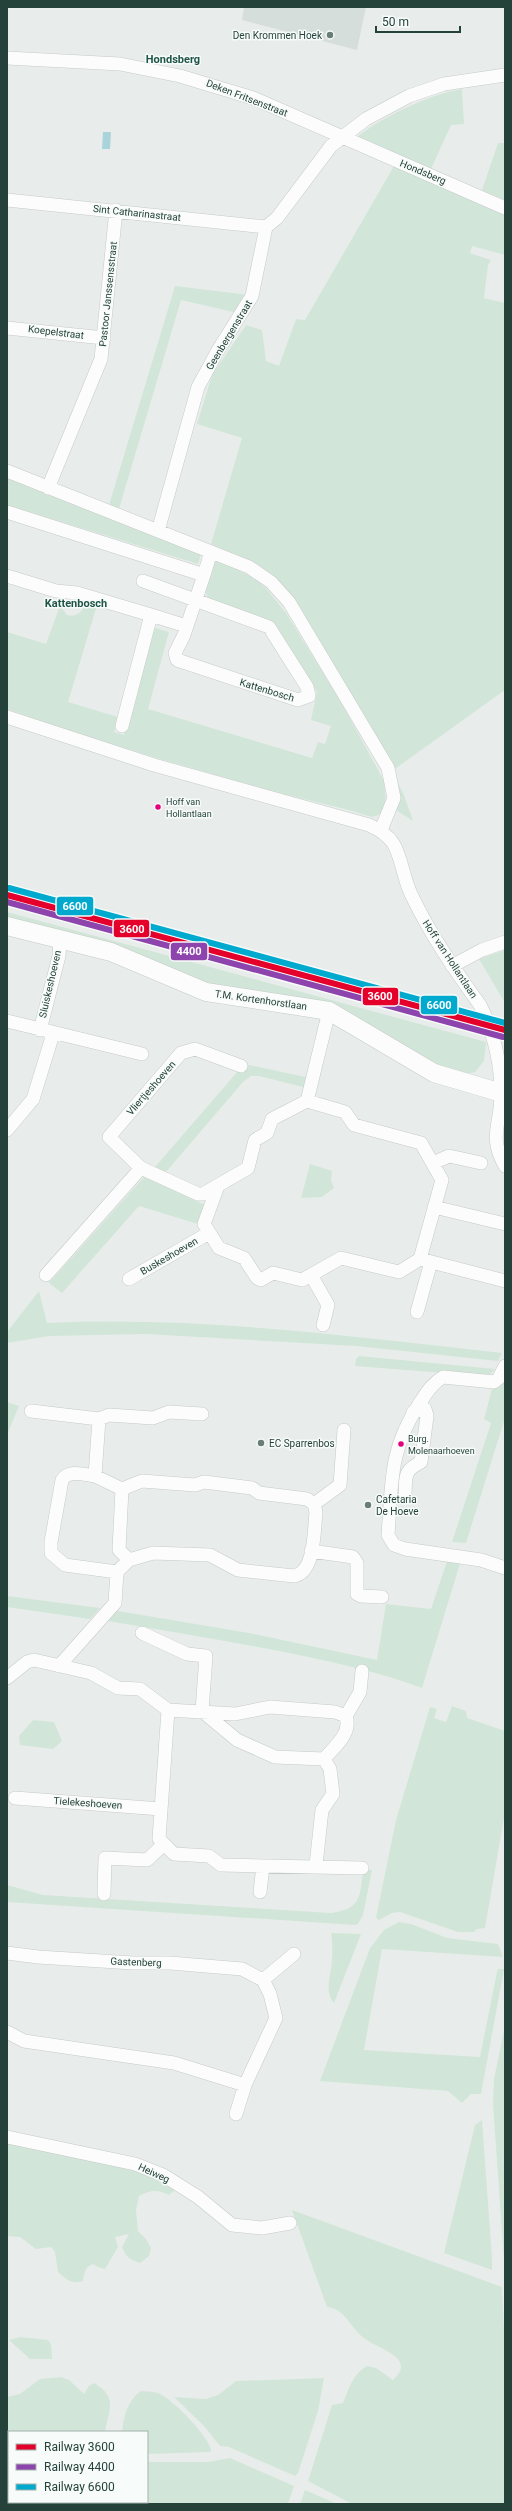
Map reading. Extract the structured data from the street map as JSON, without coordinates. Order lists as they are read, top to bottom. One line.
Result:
{"streets":{"street":["Deken Fritsenstraat","Hondsberg","Sint Catharinastraat","Pastoor Janssensstraat","Koepelstraat","Geenbergenstraat","Kattenbosch","Hoff van Hollantlaan","Sluiskeshoeven","T.M. Kortenhorstlaan","Vliertjeshoeven","Buskeshoeven","Tielekeshoeven","Gastenberg","Heiweg"]},"crossings":[["Deken Fritsenstraat","Hondsberg"],["Sint Catharinastraat","Pastoor Janssensstraat"],["Sint Catharinastraat","Geenbergenstraat"],["Pastoor Janssensstraat","Koepelstraat"],["Hoff van Hollantlaan","T.M. Kortenhorstlaan"],["Sluiskeshoeven","T.M. Kortenhorstlaan"],["Vliertjeshoeven","Buskeshoeven"]],"districts":["Hondsberg","Kattenbosch"],"places":["Den Krommen Hoek","Hoff van Hollantlaan","EC Sparrenbos","Burg. Molenaarhoeven","Cafetaria De Hoeve"],"lines":["rail line 6600","rail line 3600","rail line 4400"],"legend":["Railway 3600","Railway 4400","Railway 6600"],"scale_bar":"50 m"}
